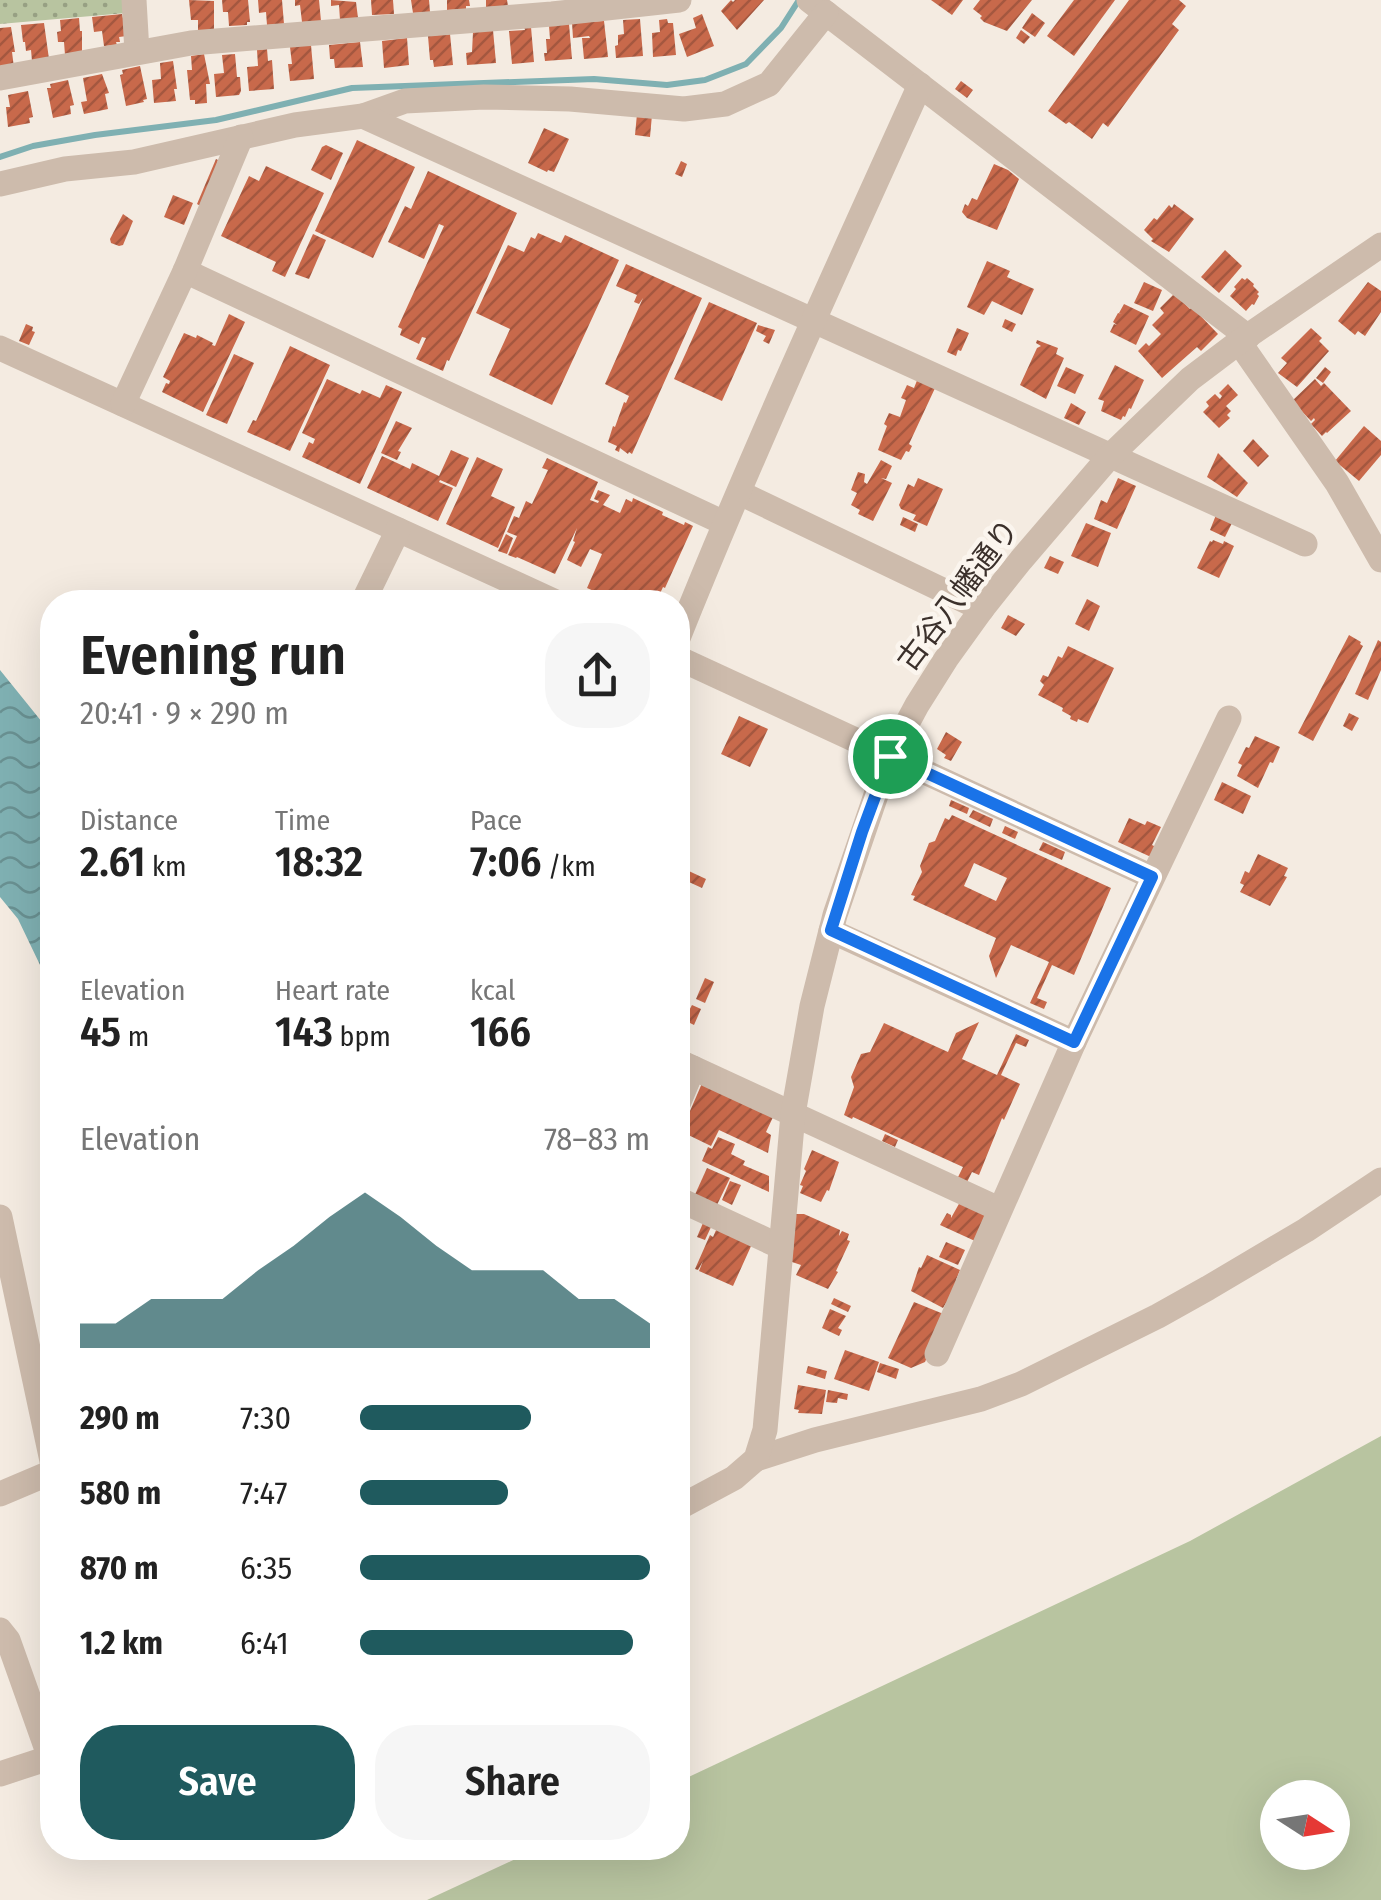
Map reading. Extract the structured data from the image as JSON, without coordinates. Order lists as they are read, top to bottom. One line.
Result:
{"streets":{"street":["古谷八幡通り"]},"north":"right","page":{"heading":["Evening run","20:41 · 9 × 290 m"],"stats":[["Distance","2.61 km"],["Time","18:32"],["Pace","7:06 /km"],["Elevation","45 m"],["Heart rate","143 bpm"],["kcal","166"]],"chart":["Elevation","78–83 m"],"list":[{"name":"290 m","note":"7:30"},{"name":"580 m","note":"7:47"},{"name":"870 m","note":"6:35"},{"name":"1.2 km","note":"6:41"}],"buttons":["Save","Share"]}}
